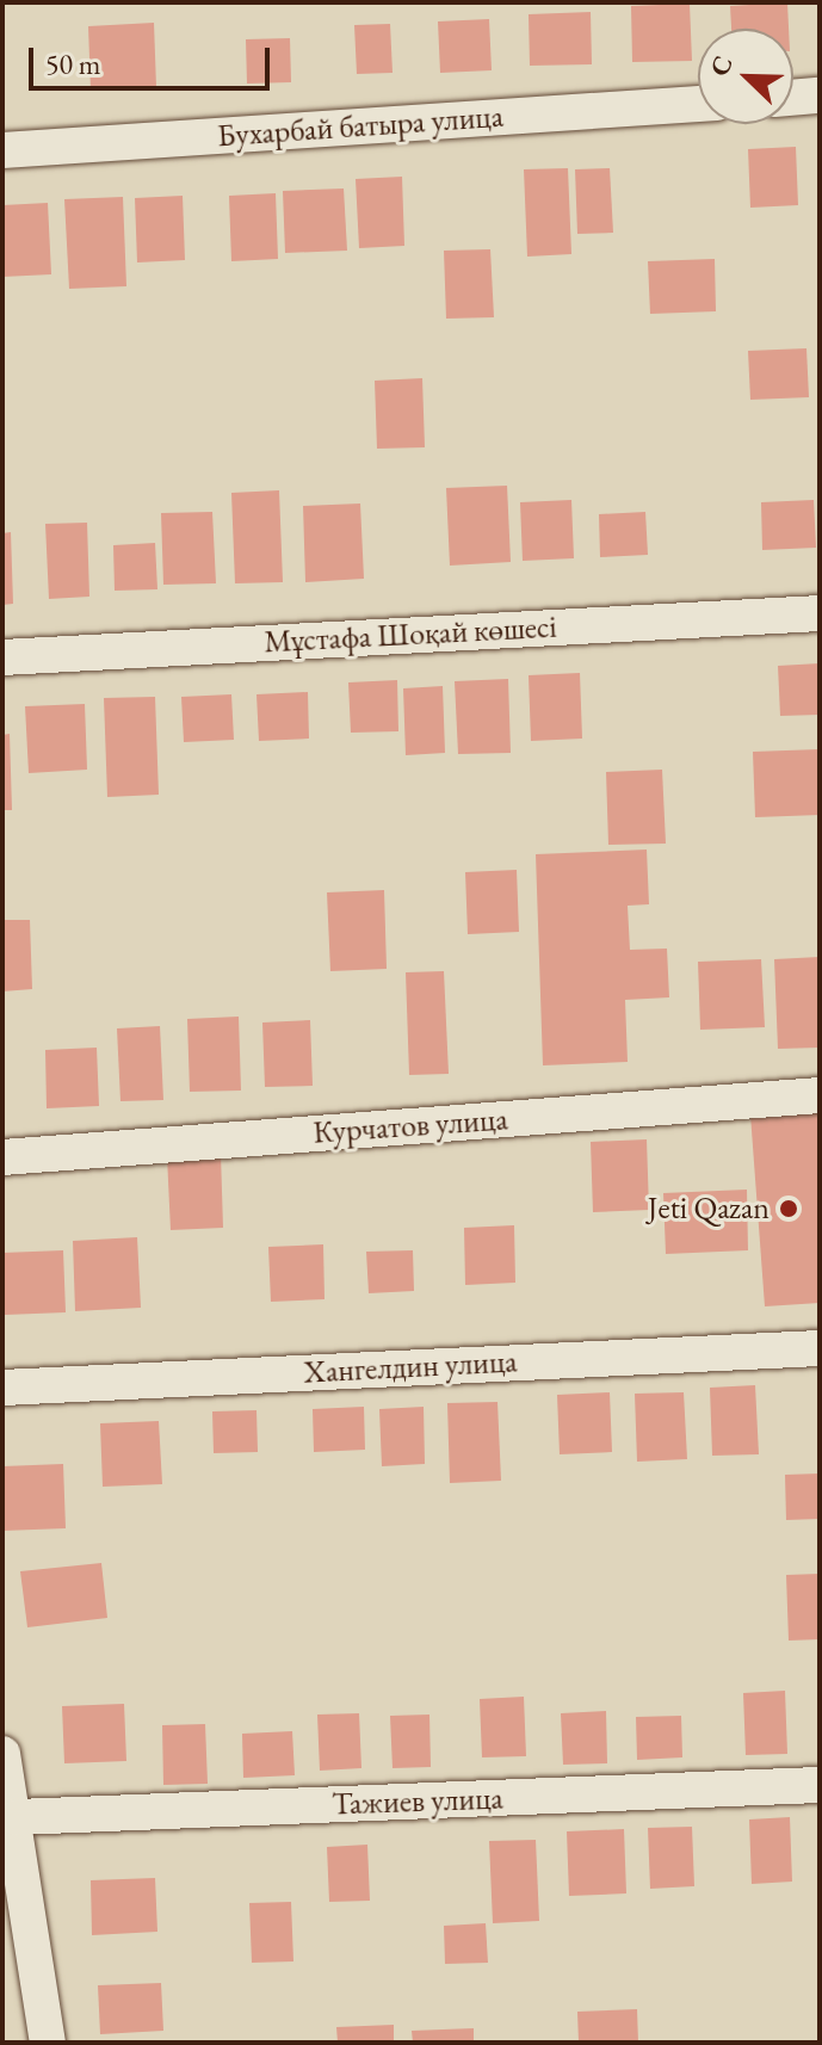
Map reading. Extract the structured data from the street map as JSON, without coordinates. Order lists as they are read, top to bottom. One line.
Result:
{"streets":{"street":["Бухарбай батыра улица","Мұстафа Шоқай көшесі","Курчатов улица","Хангелдин улица","Тажиев улица"]},"places":["Jeti Qazan"],"scale_bar":"50 m","north":"top left"}
